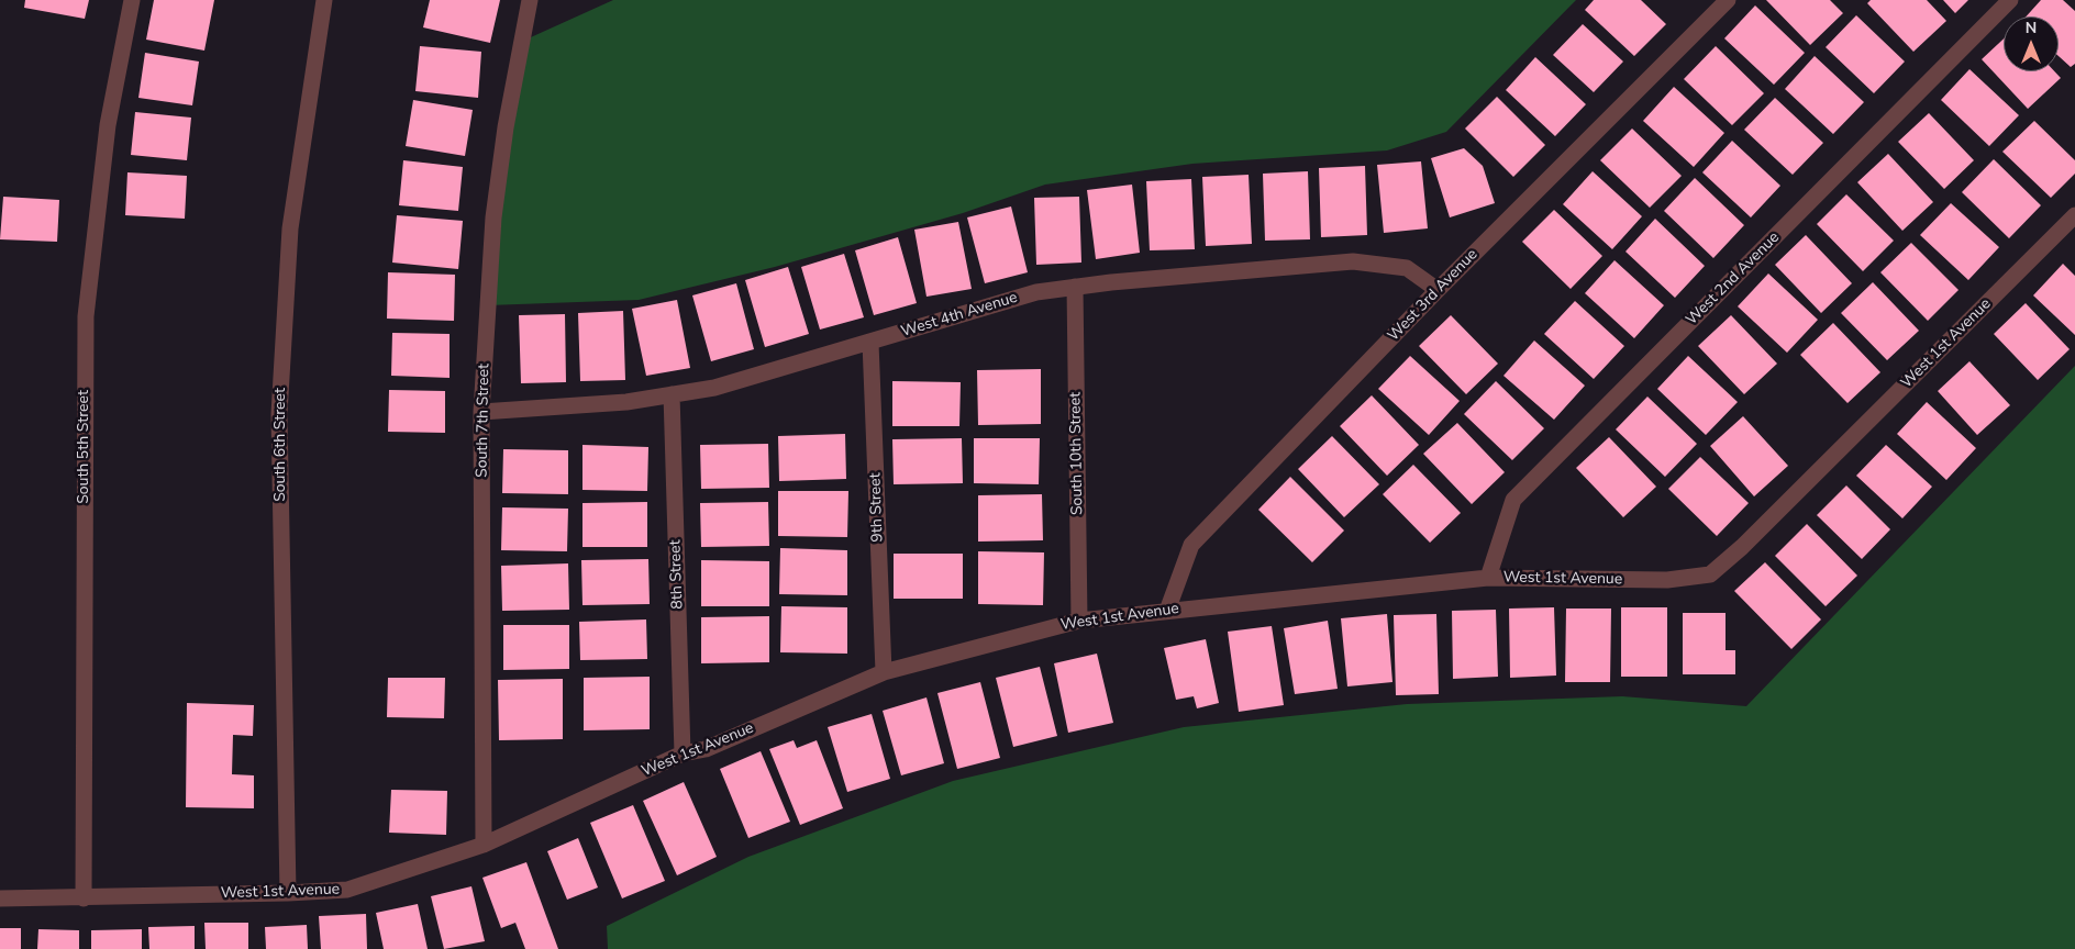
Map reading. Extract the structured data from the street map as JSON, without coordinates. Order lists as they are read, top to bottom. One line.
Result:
{"streets":{"street":["West 2nd Avenue","West 3rd Avenue","West 4th Avenue","West 1st Avenue","South 7th Street","South 6th Street","South 5th Street","South 10th Street","9th Street","8th Street"]},"crossings":[["West 2nd Avenue","West 1st Avenue"],["West 3rd Avenue","West 4th Avenue"],["West 3rd Avenue","West 1st Avenue"],["West 4th Avenue","South 7th Street"],["West 4th Avenue","South 10th Street"],["West 4th Avenue","9th Street"],["West 4th Avenue","8th Street"],["West 1st Avenue","South 7th Street"],["West 1st Avenue","South 6th Street"],["West 1st Avenue","South 5th Street"],["West 1st Avenue","South 10th Street"],["West 1st Avenue","9th Street"],["West 1st Avenue","8th Street"]],"north":"top"}
